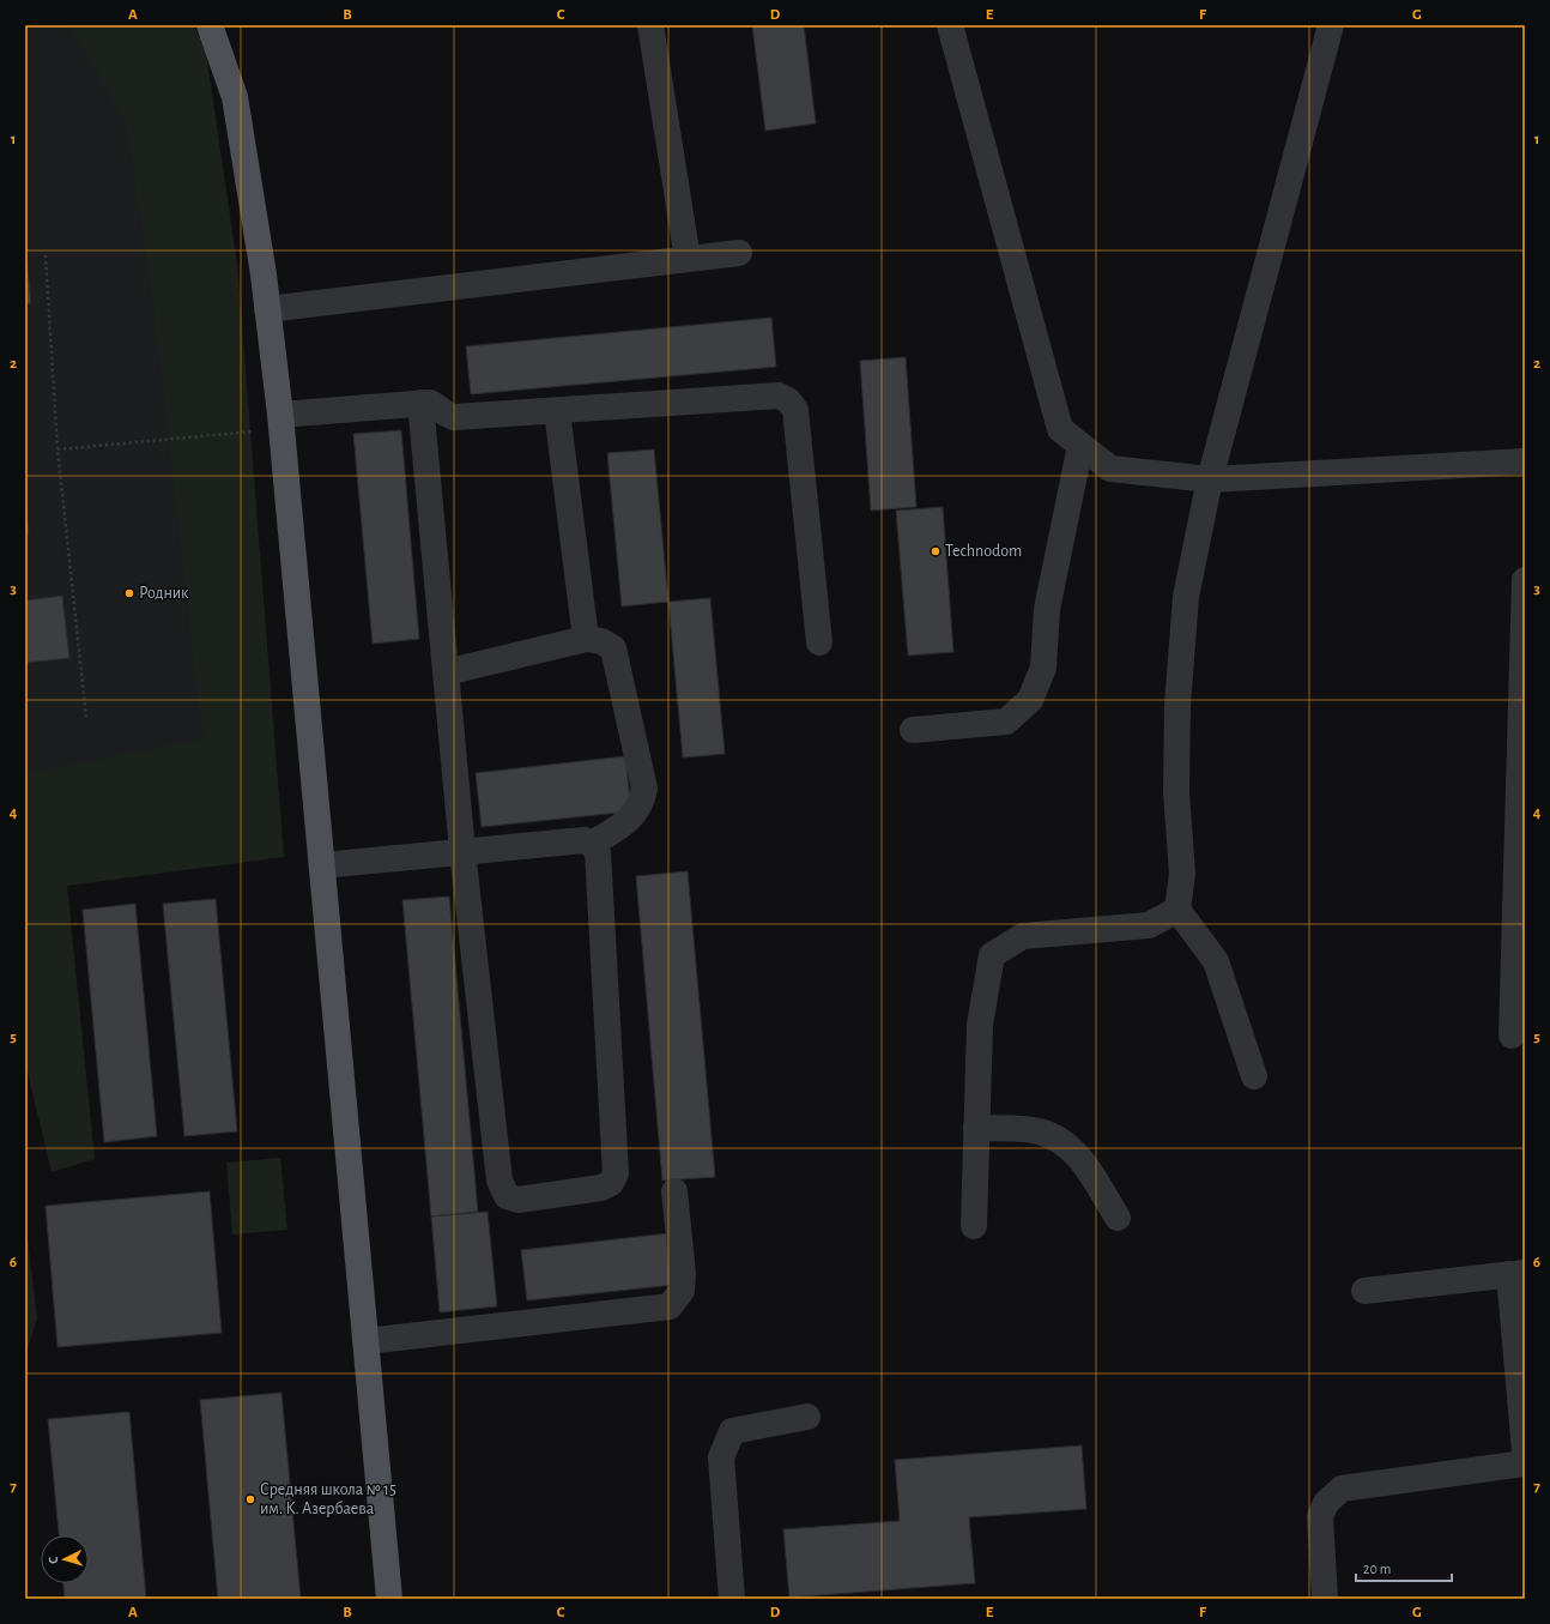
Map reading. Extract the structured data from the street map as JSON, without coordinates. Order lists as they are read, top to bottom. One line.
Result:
{"places":["Technodom","Родник","Средняя школа № 15 им. К. Азербаева"],"scale_bar":"20 m","north":"left","grid":{"columns":["A","B","C","D","E","F","G"],"rows":["1","2","3","4","5","6","7"]}}
